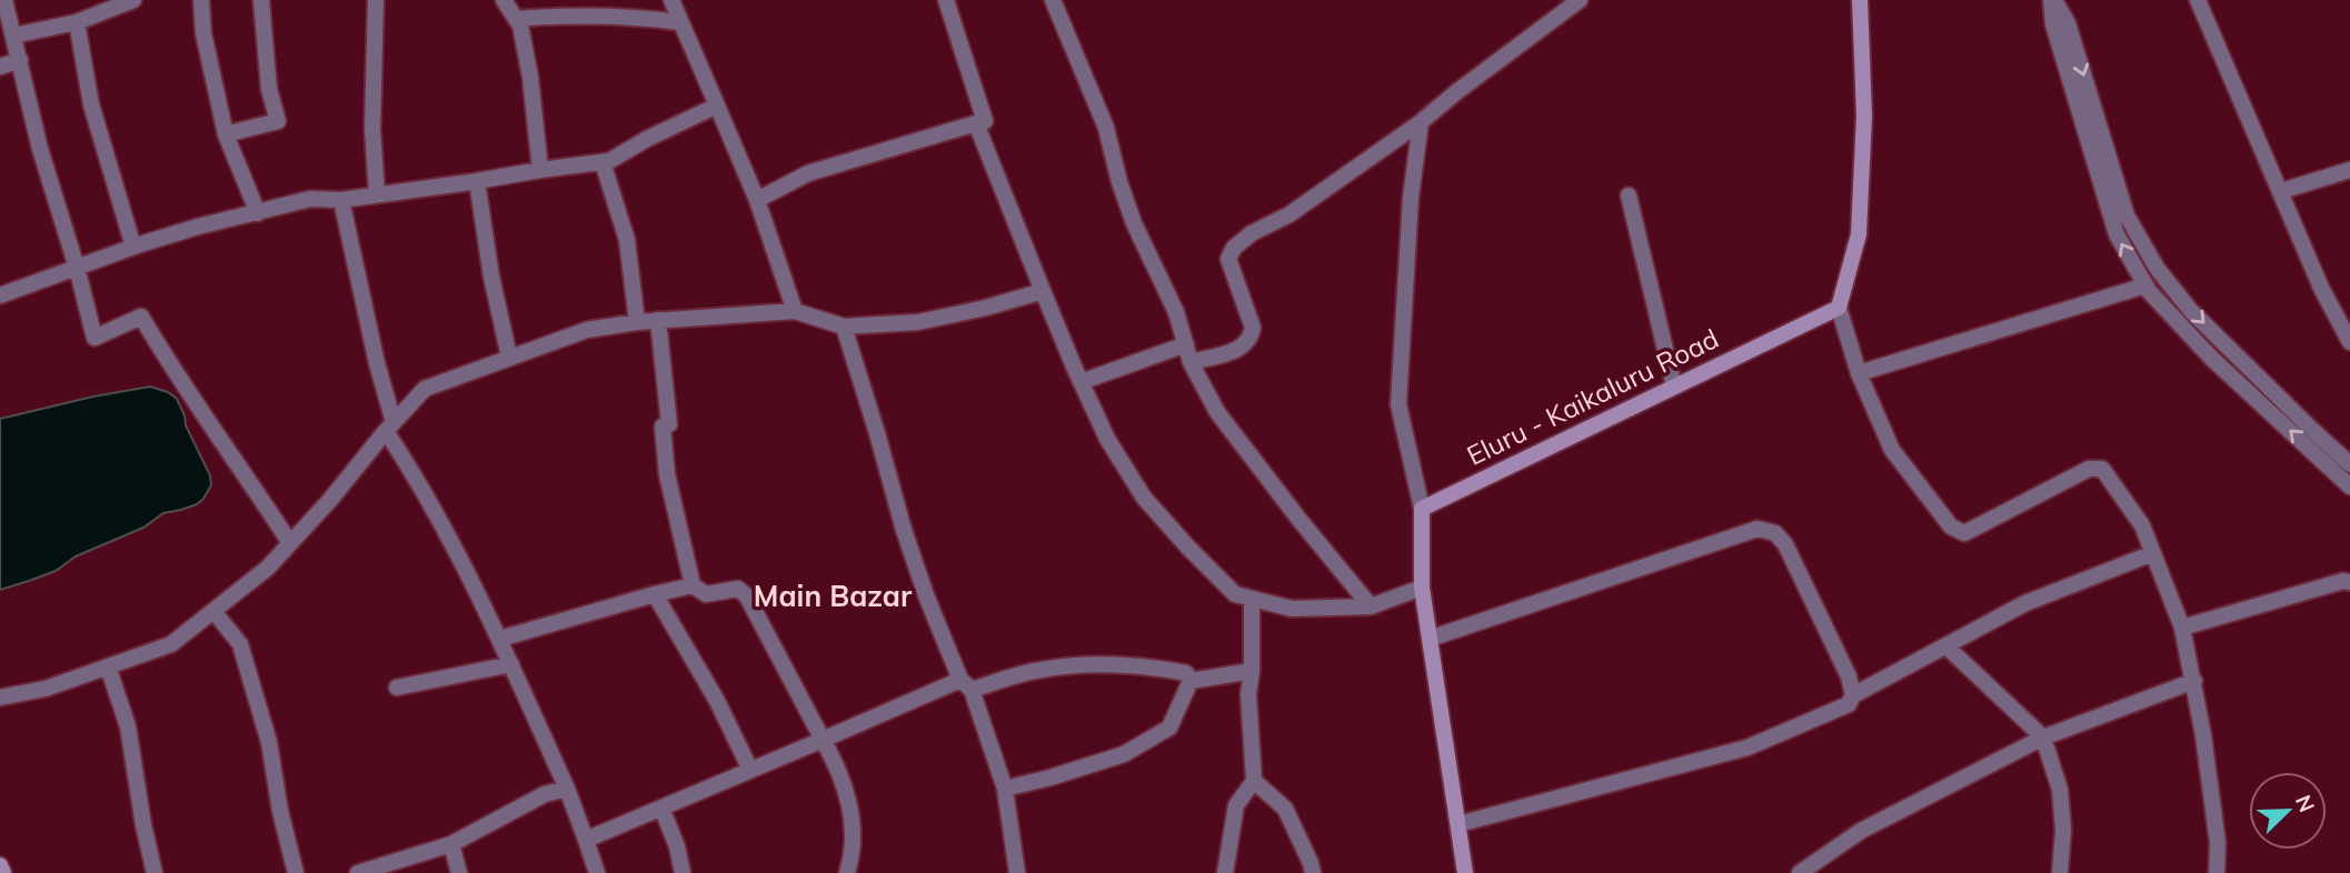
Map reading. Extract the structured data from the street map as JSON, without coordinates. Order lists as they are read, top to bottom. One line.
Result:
{"streets":{"main road":["Eluru - Kaikaluru Road"]},"districts":["Main Bazar"],"north":"top right"}
